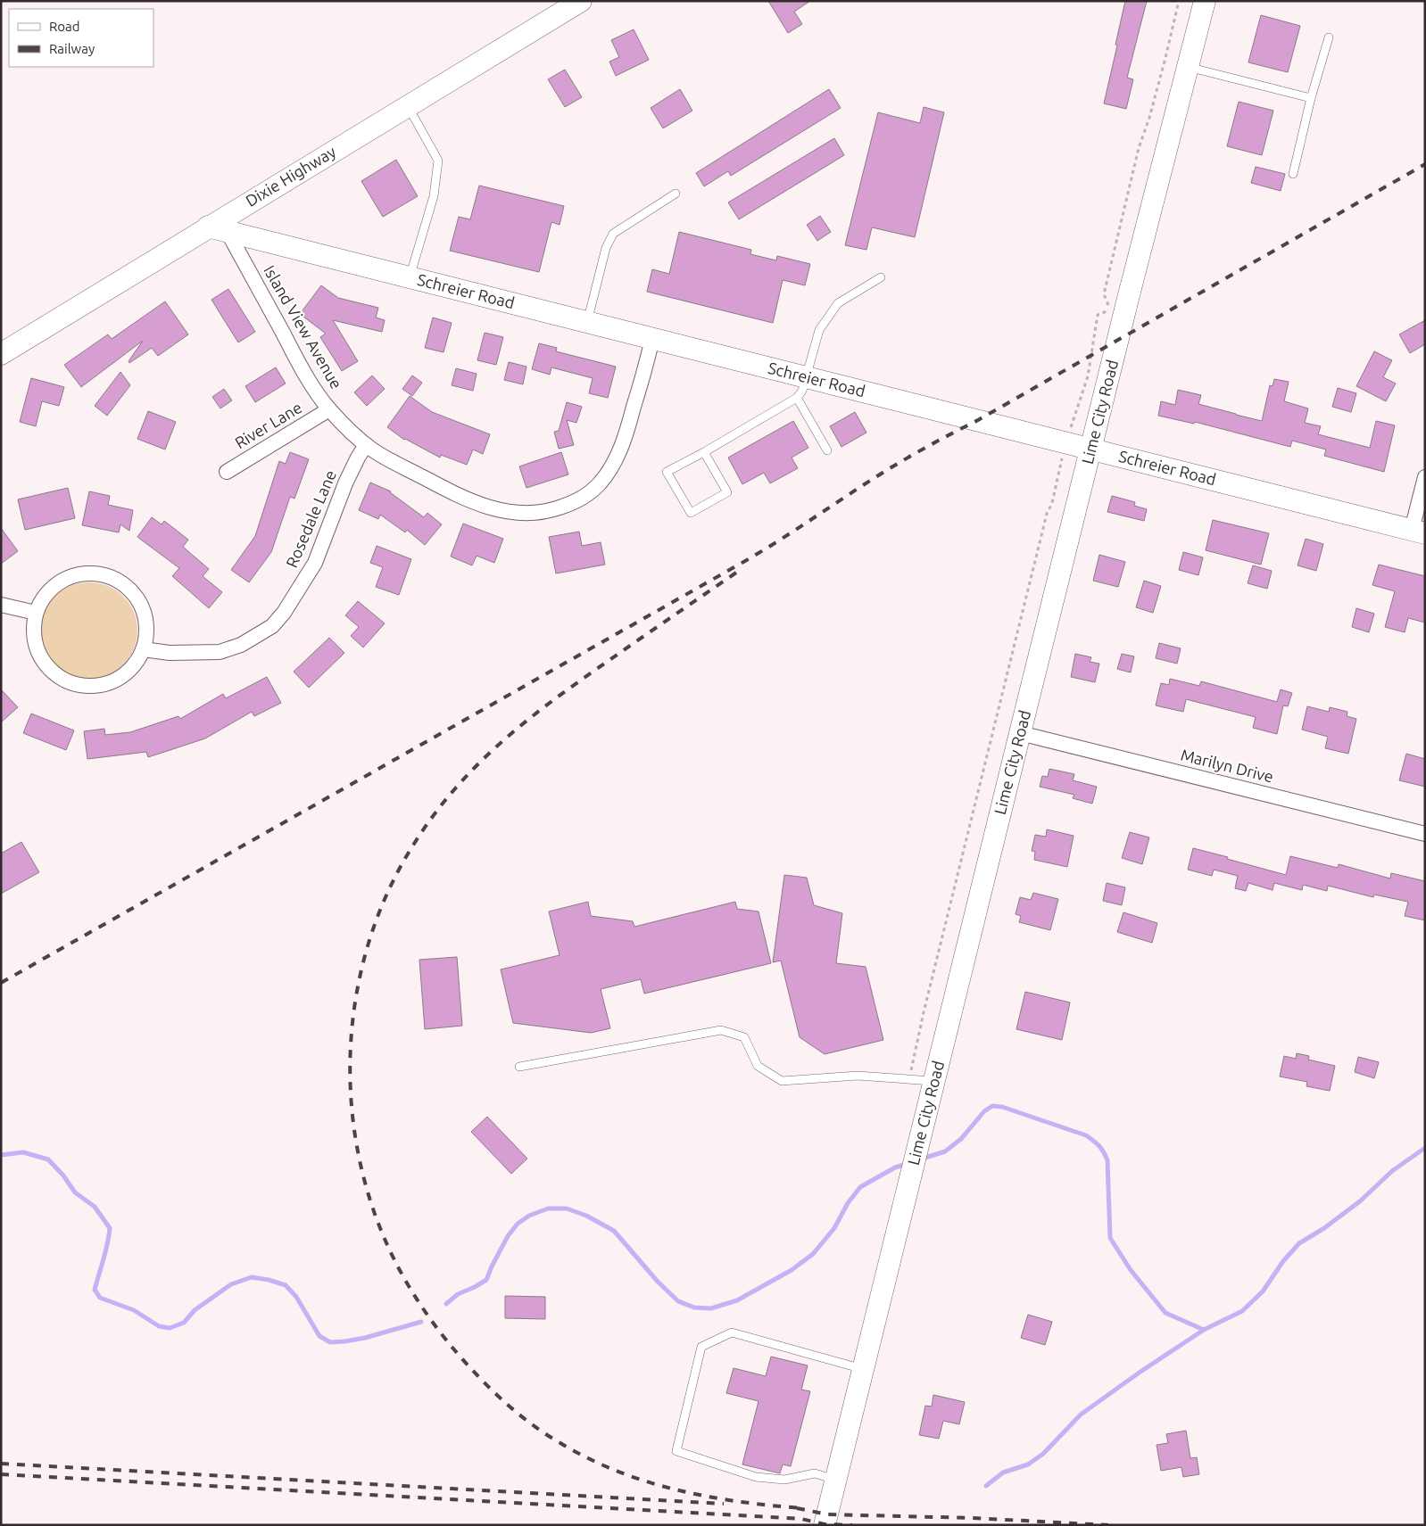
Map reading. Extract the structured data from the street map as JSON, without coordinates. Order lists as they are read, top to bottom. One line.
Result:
{"streets":{"street":["Dixie Highway","Schreier Road","Island View Avenue","Lime City Road","River Lane","Rosedale Lane","Marilyn Drive"]},"crossings":[["Dixie Highway","Schreier Road"],["Dixie Highway","Island View Avenue"],["Schreier Road","Island View Avenue"],["Schreier Road","Lime City Road"],["Island View Avenue","River Lane"],["Island View Avenue","Rosedale Lane"],["Lime City Road","Marilyn Drive"]],"legend":["Road","Railway"]}
